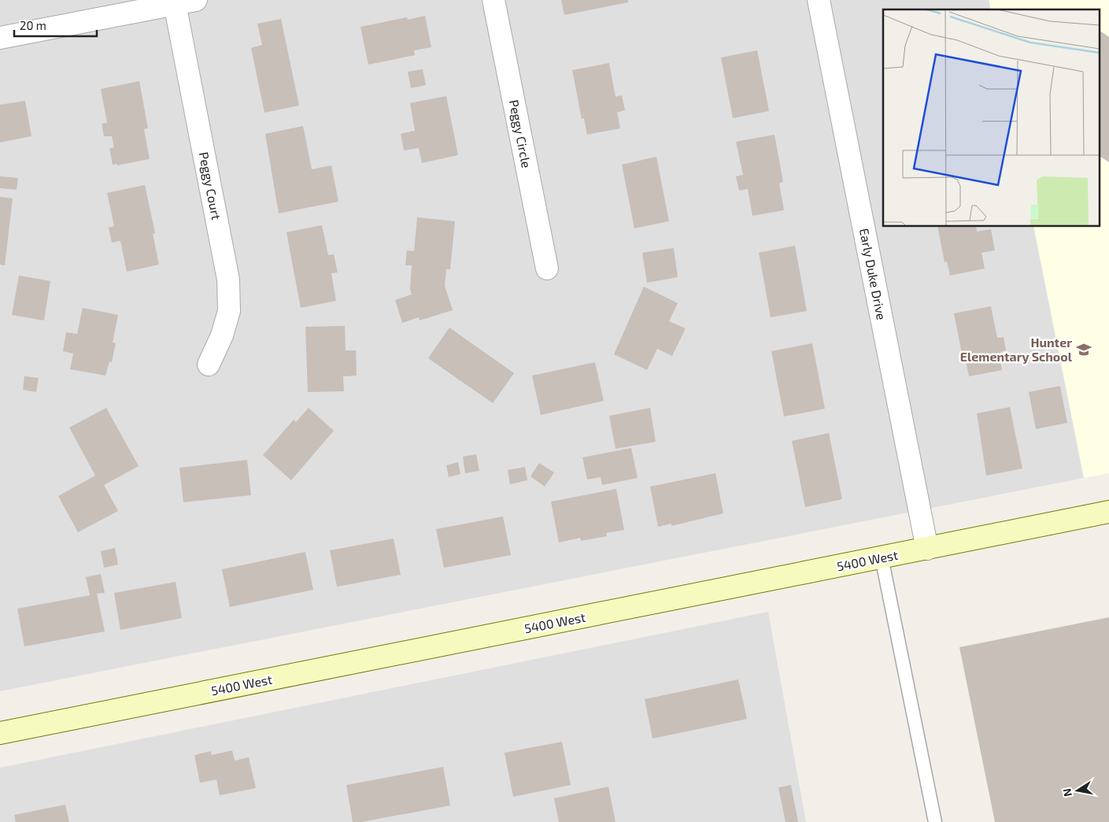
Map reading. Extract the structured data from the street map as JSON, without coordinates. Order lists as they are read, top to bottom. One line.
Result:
{"streets":{"street":["Peggy Circle","Peggy Court","Early Duke Drive","5400 West"]},"crossings":[["Early Duke Drive","5400 West"]],"places":{"school or university":["Hunter Elementary School"]},"scale_bar":"20 m","north":"left"}
